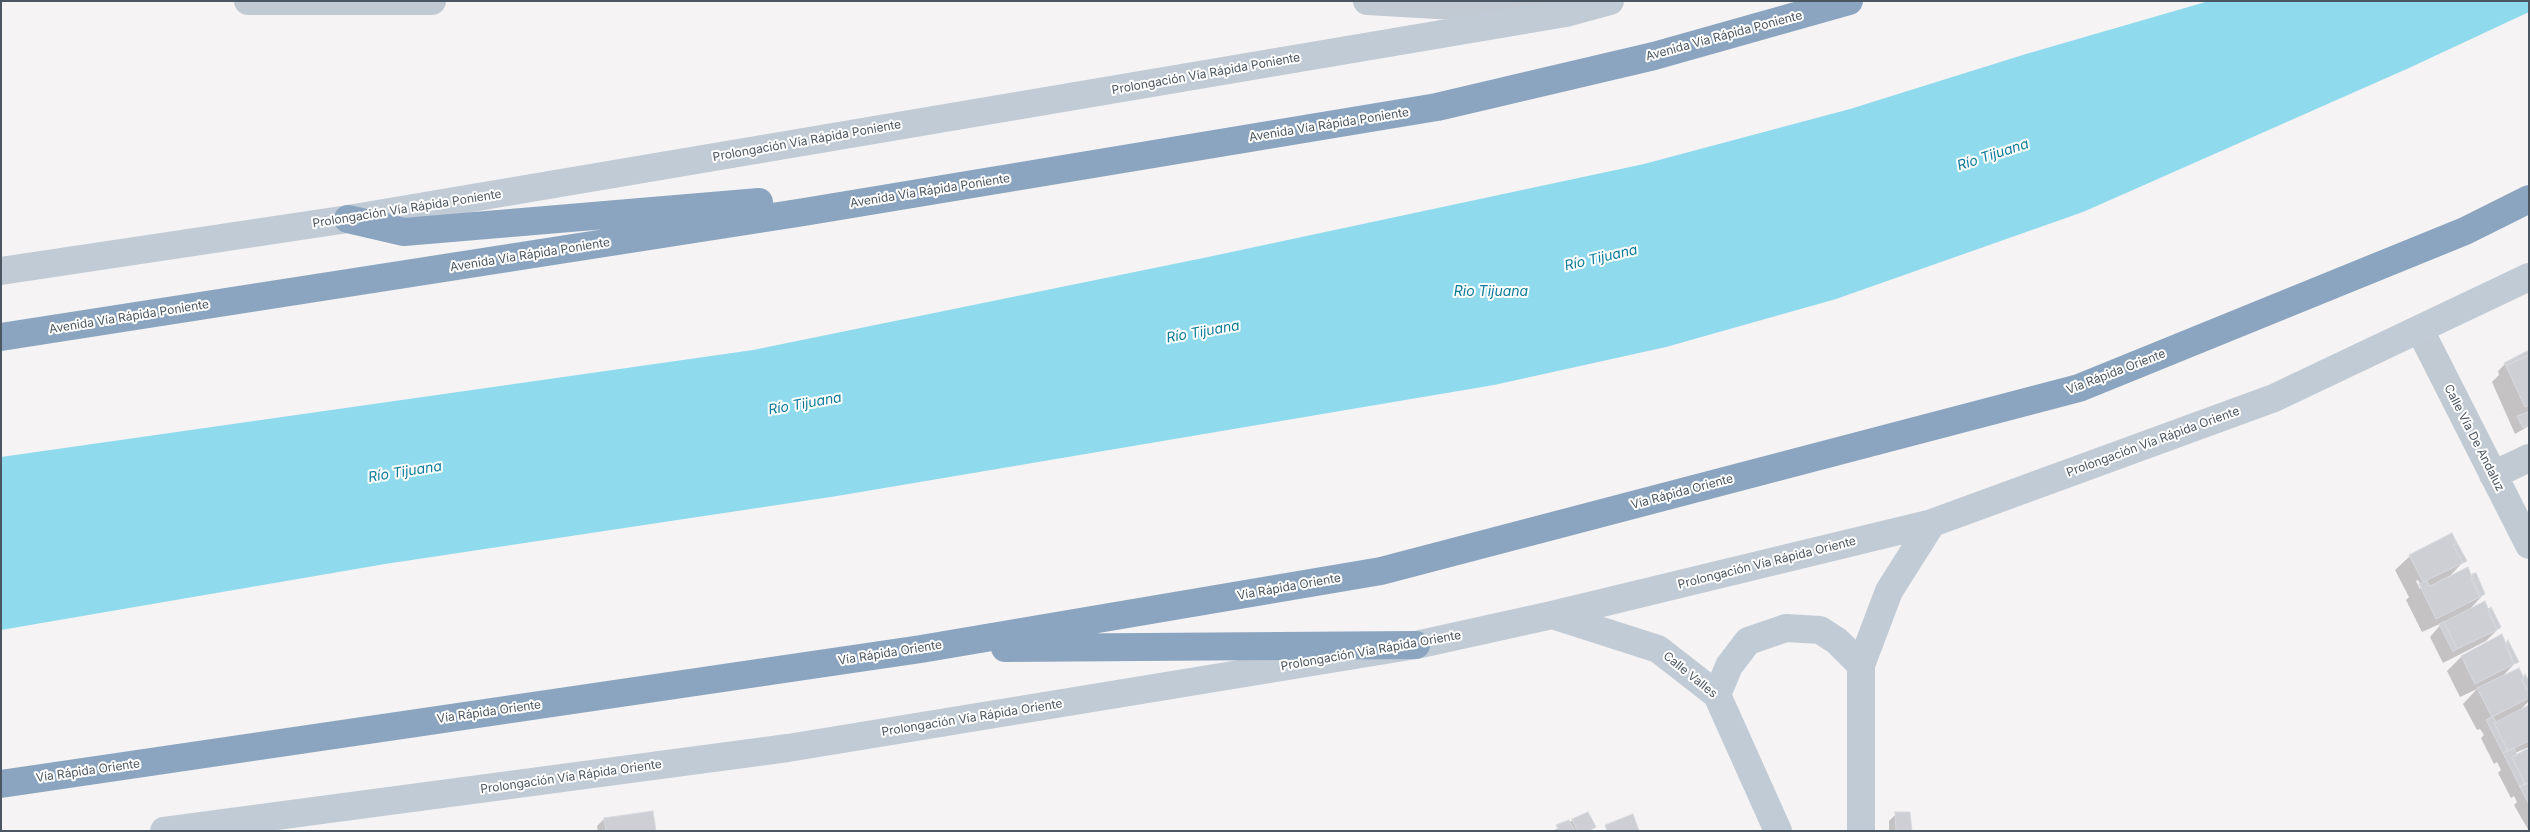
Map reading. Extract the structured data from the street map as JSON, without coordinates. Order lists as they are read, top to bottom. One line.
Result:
{"streets":{"highway":["Avenida Vía Rápida Poniente","Vía Rápida Oriente"],"main road":["Prolongación Vía Rápida Poniente","Prolongación Vía Rápida Oriente","Calle Valles"],"street":["Calle Vía De Andaluz"]},"crossings":[["Calle Vía De Andaluz","Prolongación Vía Rápida Oriente"],["Prolongación Vía Rápida Oriente","Calle Valles"]],"water":["Río Tijuana","Rio Tijuana"]}
